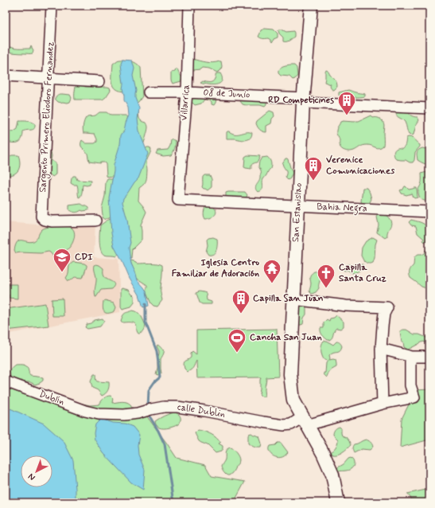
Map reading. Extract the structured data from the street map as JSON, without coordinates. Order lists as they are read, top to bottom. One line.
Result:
{"streets":{"main road":["San Estanislao"],"street":["08 de Junio","Villarrica","Sargento Primero Eliodoro Fernandez","Bahia Negra","Dublín","calle Dublin"]},"crossings":[["08 de Junio","Villarrica"],["08 de Junio","San Estanislao"],["Villarrica","Bahia Negra"],["Bahia Negra","San Estanislao"],["San Estanislao","calle Dublin"],["Dublín","calle Dublin"]],"places":{"building":["RD Competicines","Verenice Comunicaciones","Capilla San Juan"],"school or university":["CDI"],"temple":["Iglesia Centro Familiar de Adoración"],"church":["Capilla Santa Cruz"],"sports":["Cancha San Juan"]},"north":"bottom left"}
